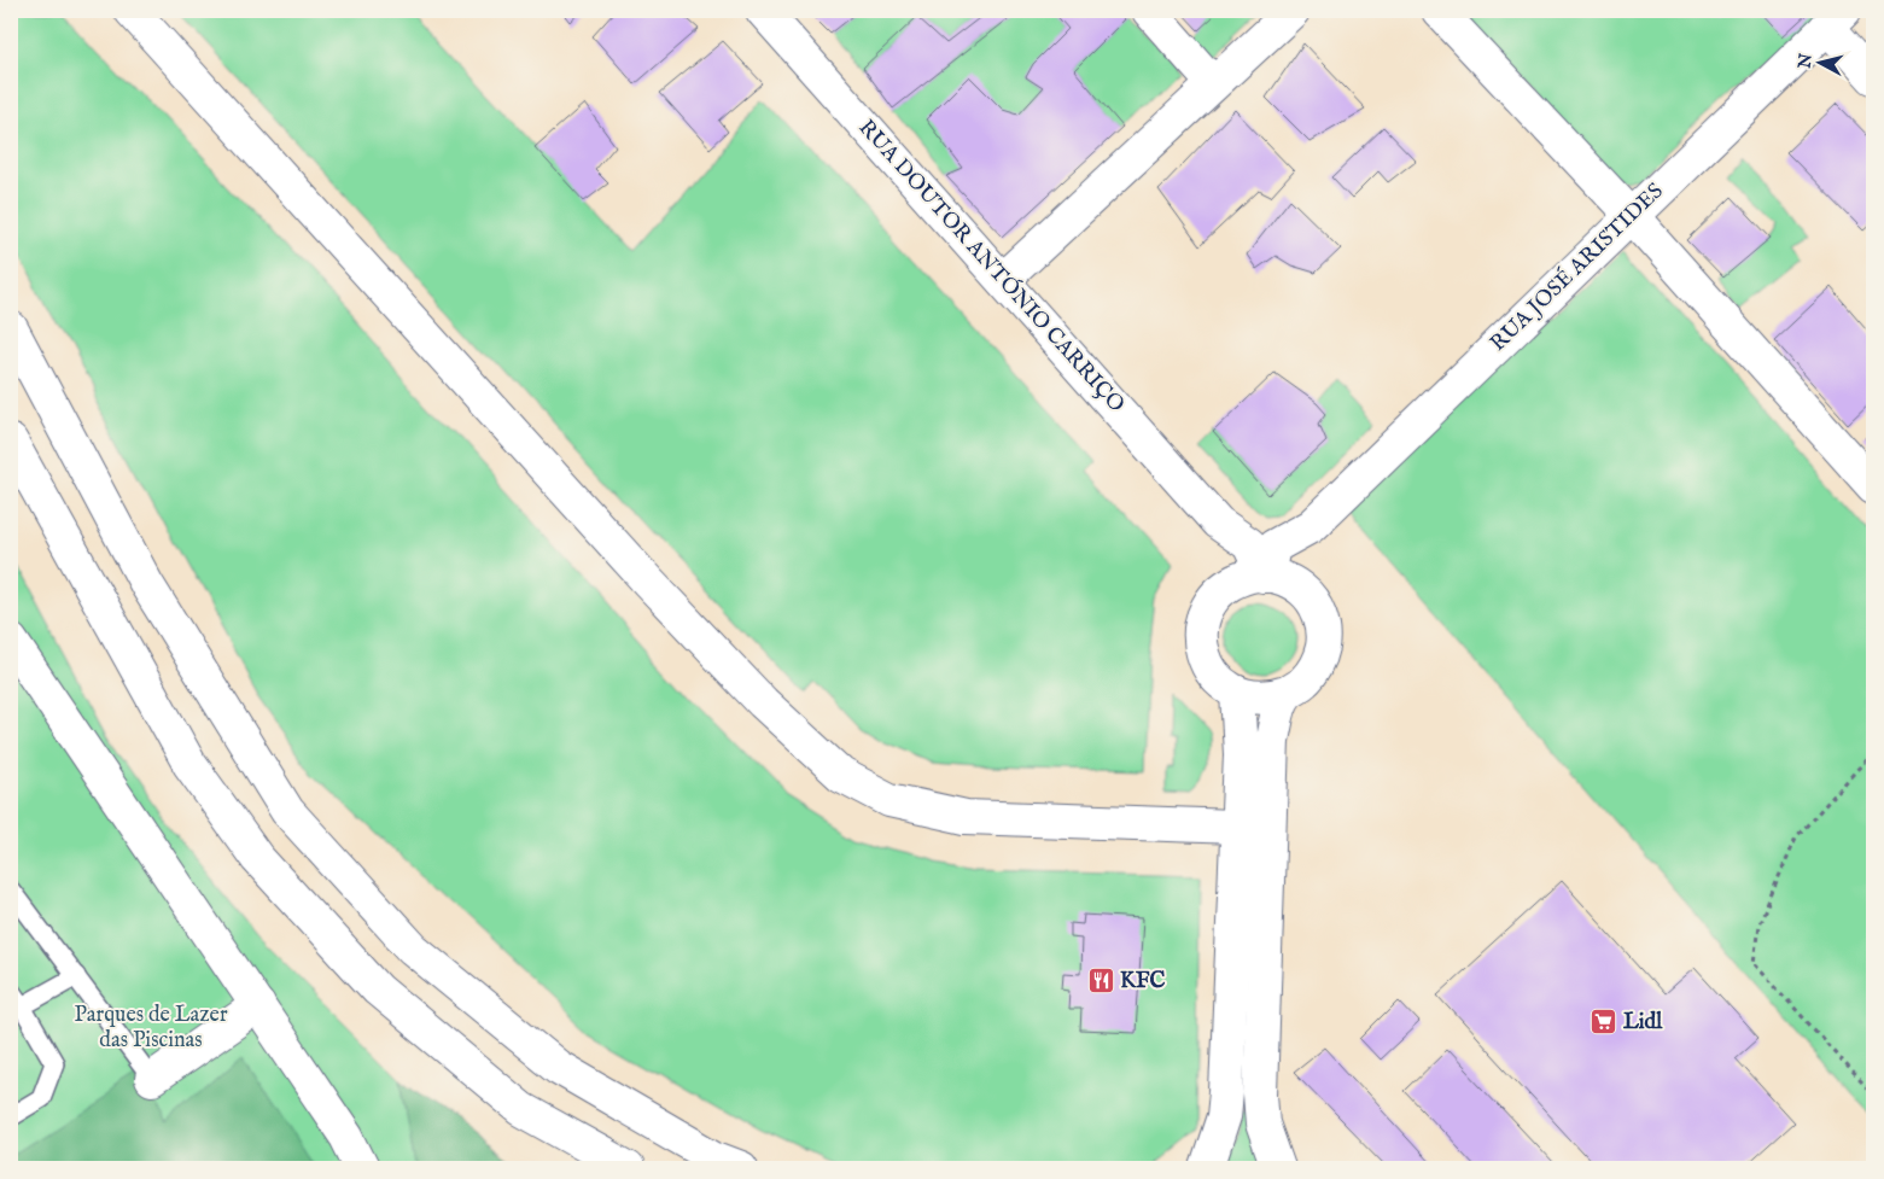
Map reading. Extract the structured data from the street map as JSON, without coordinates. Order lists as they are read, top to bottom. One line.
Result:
{"streets":{"street":["RUA DOUTOR ANTÓNIO CARRIÇO","RUA JOSÉ ARISTIDES"]},"crossings":[["RUA DOUTOR ANTÓNIO CARRIÇO","RUA JOSÉ ARISTIDES"]],"parks":["Parques de Lazer das Piscinas"],"places":{"restaurant":["KFC"],"supermarket":["Lidl"]},"north":"left"}
